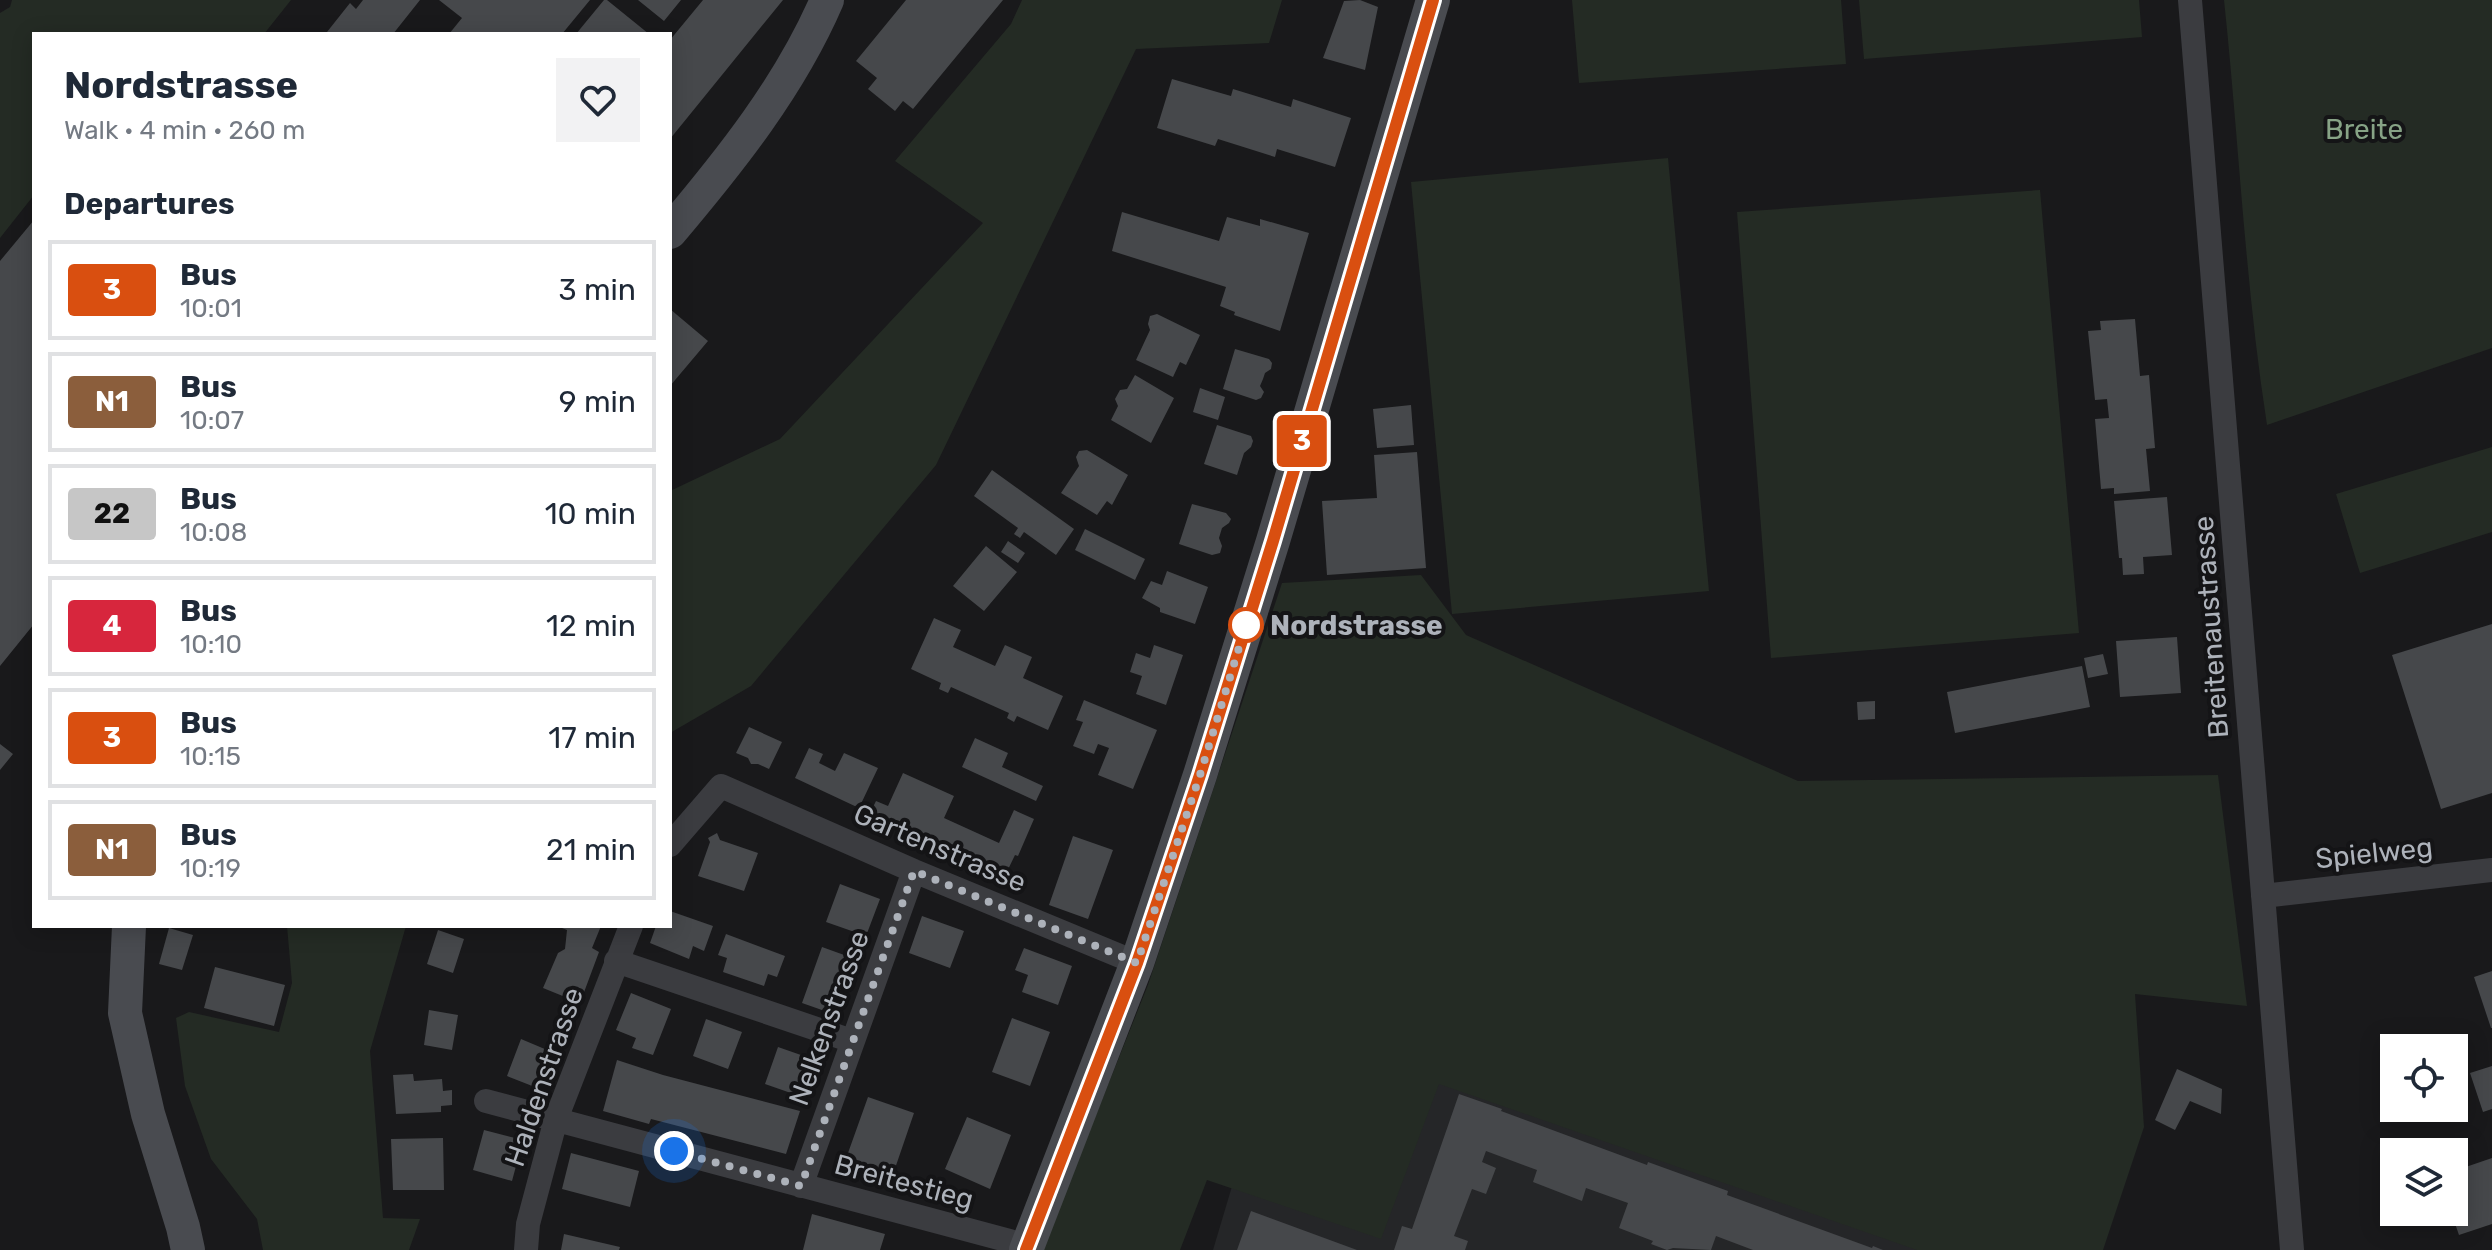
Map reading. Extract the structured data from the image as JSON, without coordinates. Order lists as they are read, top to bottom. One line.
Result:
{"streets":{"street":["Breitenaustrasse","Gartenstrasse","Spielweg","Nelkenstrasse","Haldenstrasse","Breitestieg"]},"crossings":[["Breitenaustrasse","Spielweg"],["Gartenstrasse","Nelkenstrasse"],["Nelkenstrasse","Breitestieg"],["Haldenstrasse","Breitestieg"]],"parks":["Breite"],"places":["Nordstrasse"],"lines":["bus line 3"],"page":{"on_map":"3","heading":[["Nordstrasse","Walk · 4 min · 260 m"],"Departures"],"list":[{"mark":"3","name":"Bus","note":"10:01","value":"3 min"},{"mark":"N1","name":"Bus","note":"10:07","value":"9 min"},{"mark":"22","name":"Bus","note":"10:08","value":"10 min"},{"mark":"4","name":"Bus","note":"10:10","value":"12 min"},{"mark":"3","name":"Bus","note":"10:15","value":"17 min"},{"mark":"N1","name":"Bus","note":"10:19","value":"21 min"}]}}
